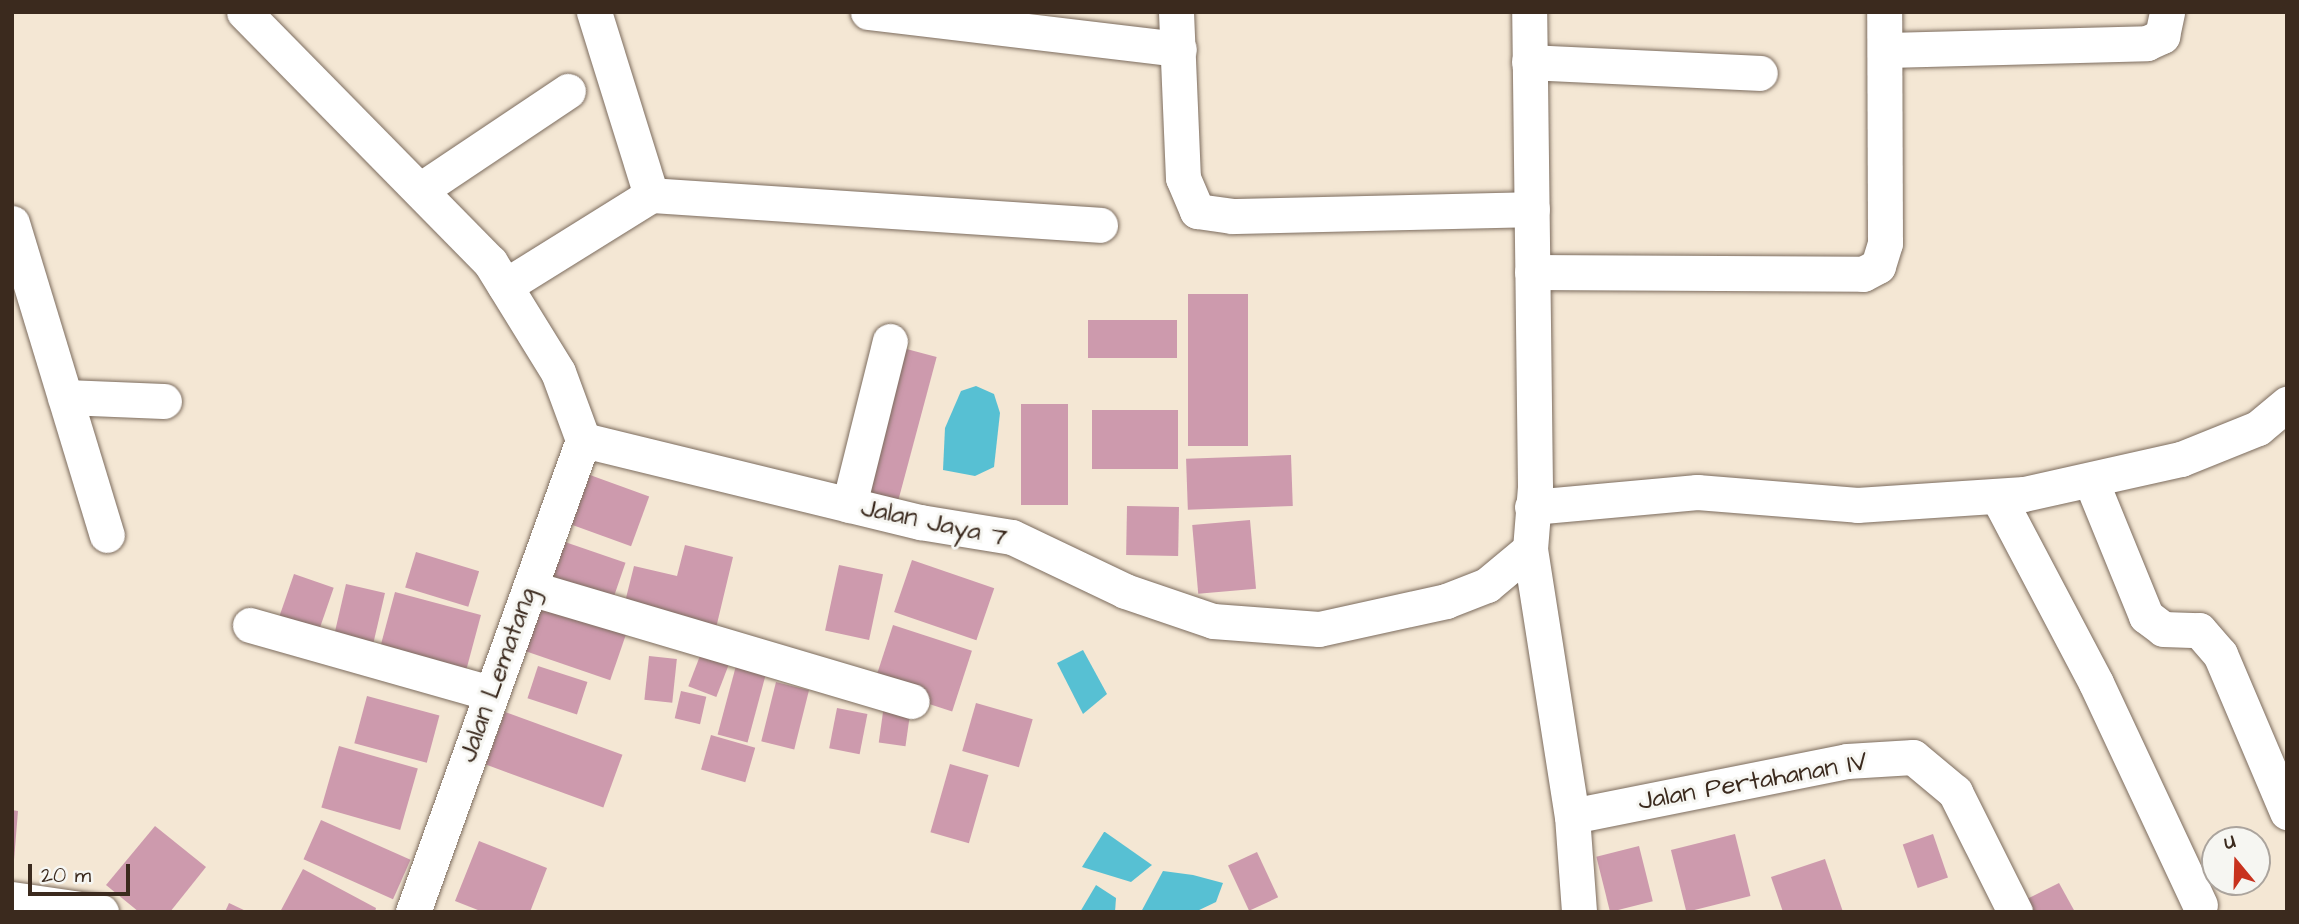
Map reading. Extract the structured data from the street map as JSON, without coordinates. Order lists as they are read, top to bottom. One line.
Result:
{"streets":{"street":["Jalan Jaya 7","Jalan Lematang","Jalan Pertahanan IV"]},"crossings":[["Jalan Jaya 7","Jalan Lematang"]],"scale_bar":"20 m","north":"top"}
